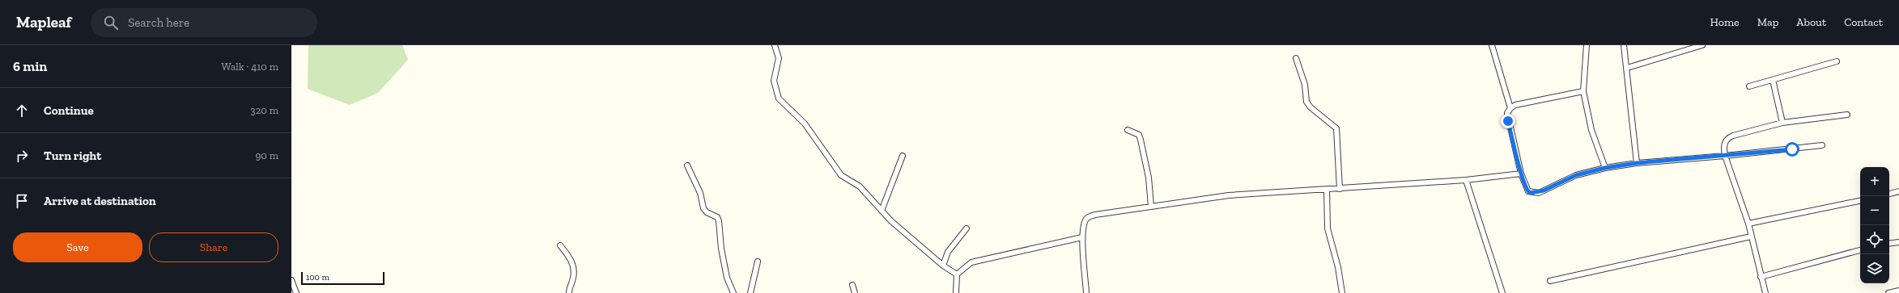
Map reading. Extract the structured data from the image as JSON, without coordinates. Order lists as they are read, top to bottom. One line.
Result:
{"scale_bar":"100 m","page":{"header":"Mapleaf","search":"Search here","nav":["Home","Map","About","Contact"],"heading":["6 min","Walk · 410 m"],"list":[["Continue","320 m"],["Turn right","90 m"],"Arrive at destination"],"map_buttons":["+","−"],"buttons":["Save","Share"],"scale":"100 m"}}
